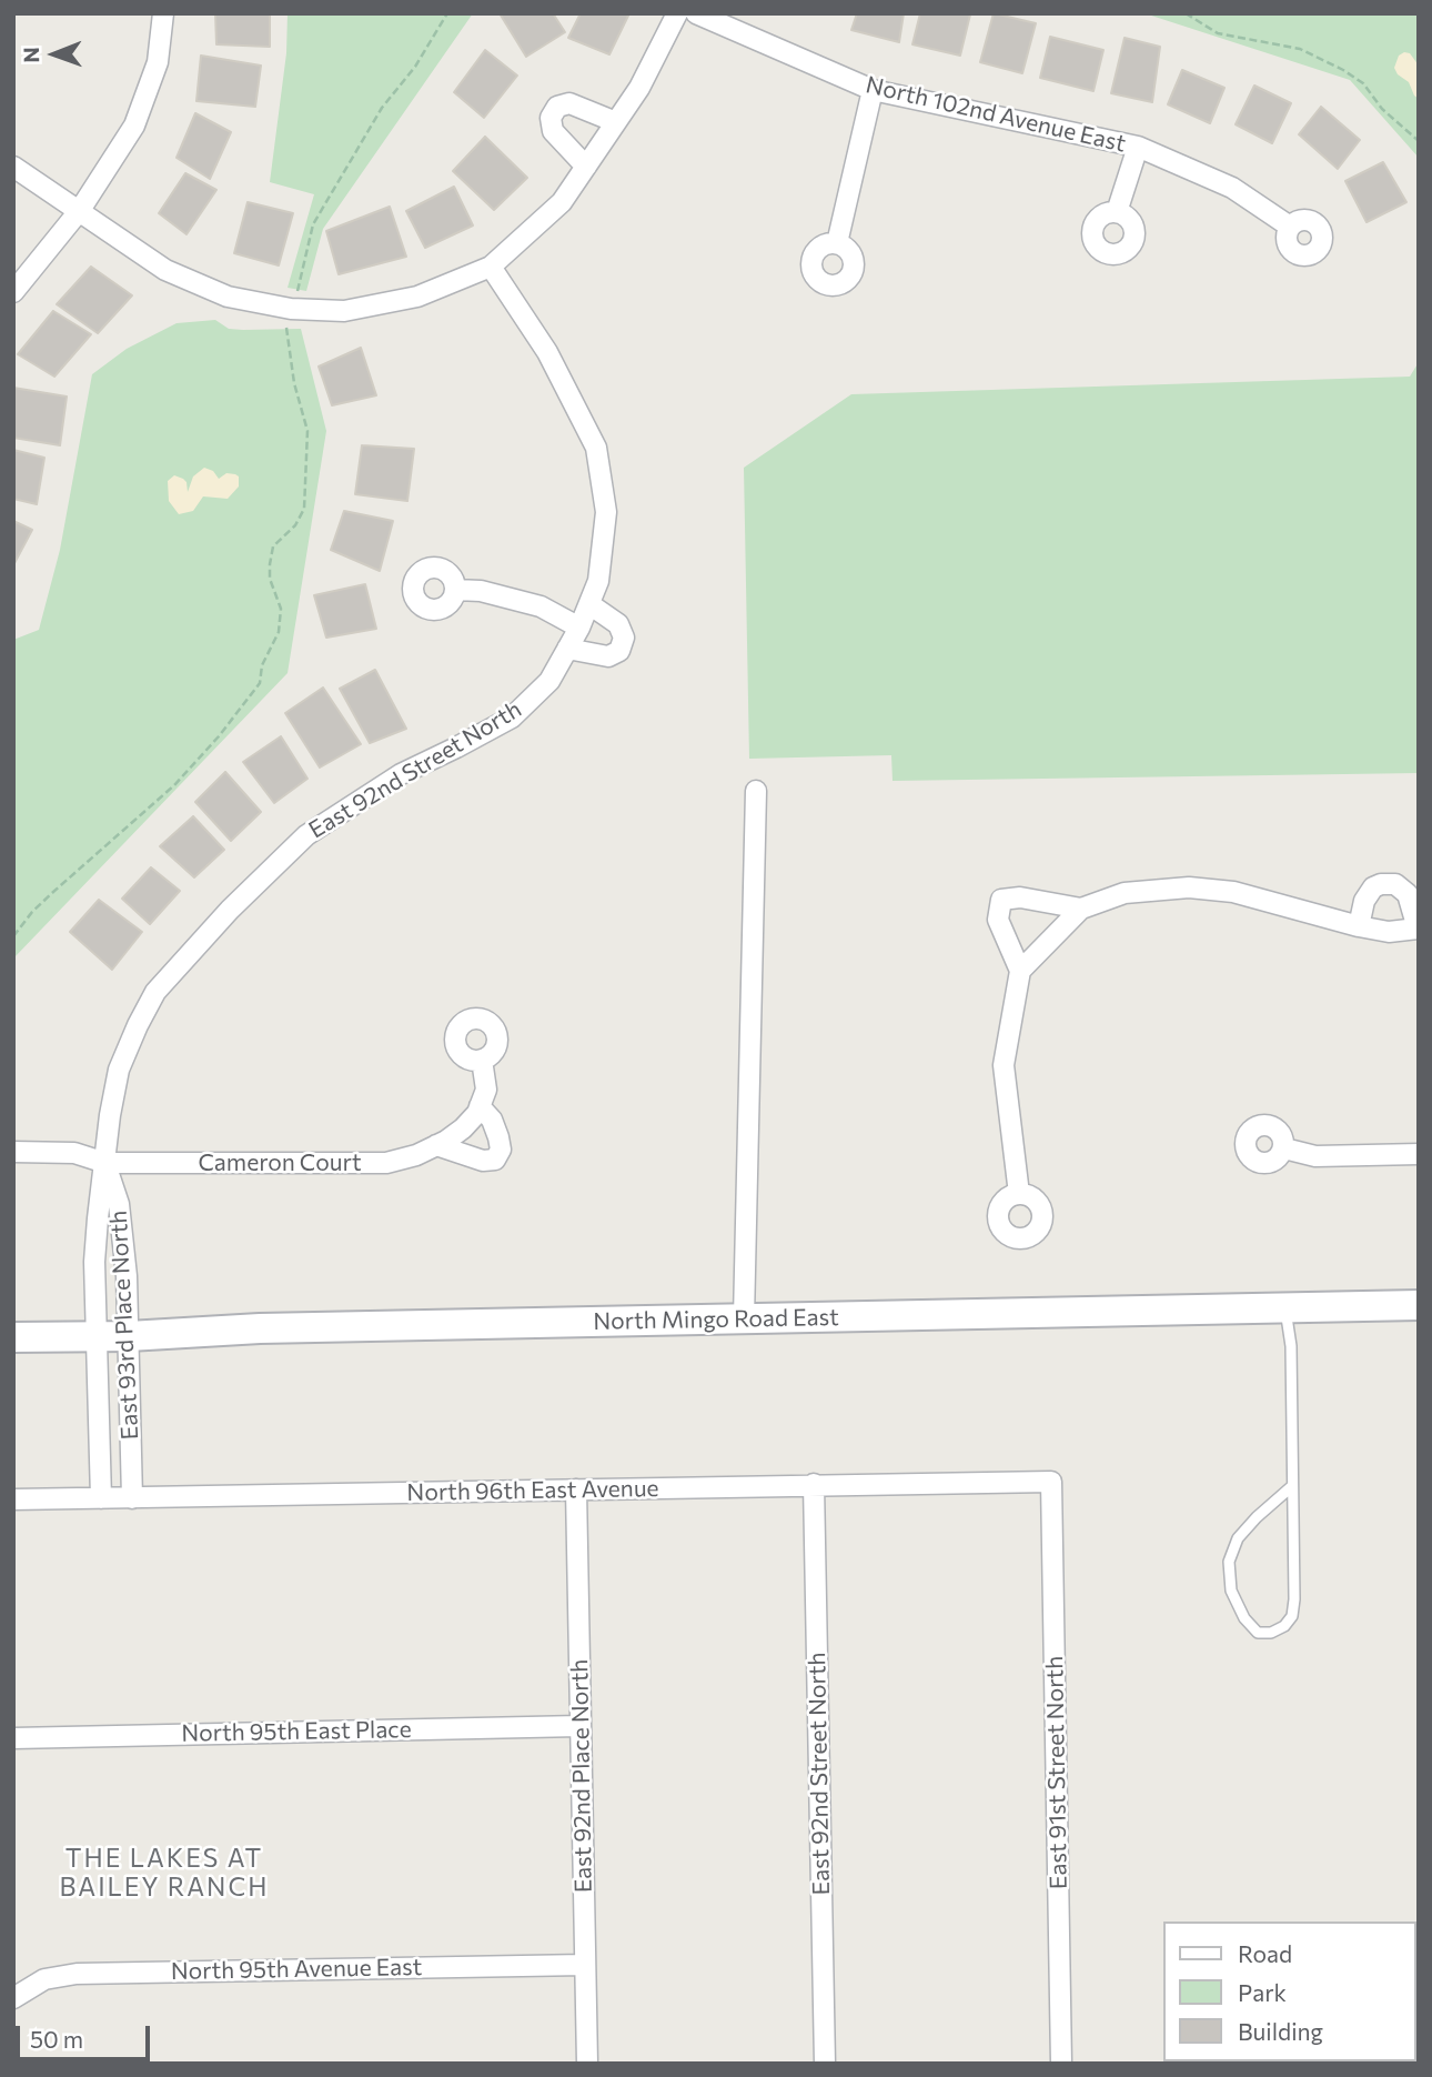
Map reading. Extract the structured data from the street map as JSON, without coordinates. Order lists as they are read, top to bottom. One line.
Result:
{"streets":{"street":["North 102nd Avenue East","East 92nd Street North","Cameron Court","North Mingo Road East","East 93rd Place North","North 96th East Avenue","North 95th East Place","East 91st Street North","East 92nd Place North","North 95th Avenue East"]},"crossings":[["East 92nd Street North","Cameron Court"],["East 92nd Street North","East 93rd Place North"],["East 92nd Street North","North 96th East Avenue"],["Cameron Court","East 93rd Place North"],["North Mingo Road East","East 93rd Place North"],["East 93rd Place North","North 96th East Avenue"],["North 96th East Avenue","East 91st Street North"],["North 96th East Avenue","East 92nd Place North"],["North 95th East Place","East 92nd Place North"],["East 92nd Place North","North 95th Avenue East"]],"districts":["THE LAKES AT BAILEY RANCH"],"legend":["Road","Park","Building"],"scale_bar":"50 m","north":"left"}
